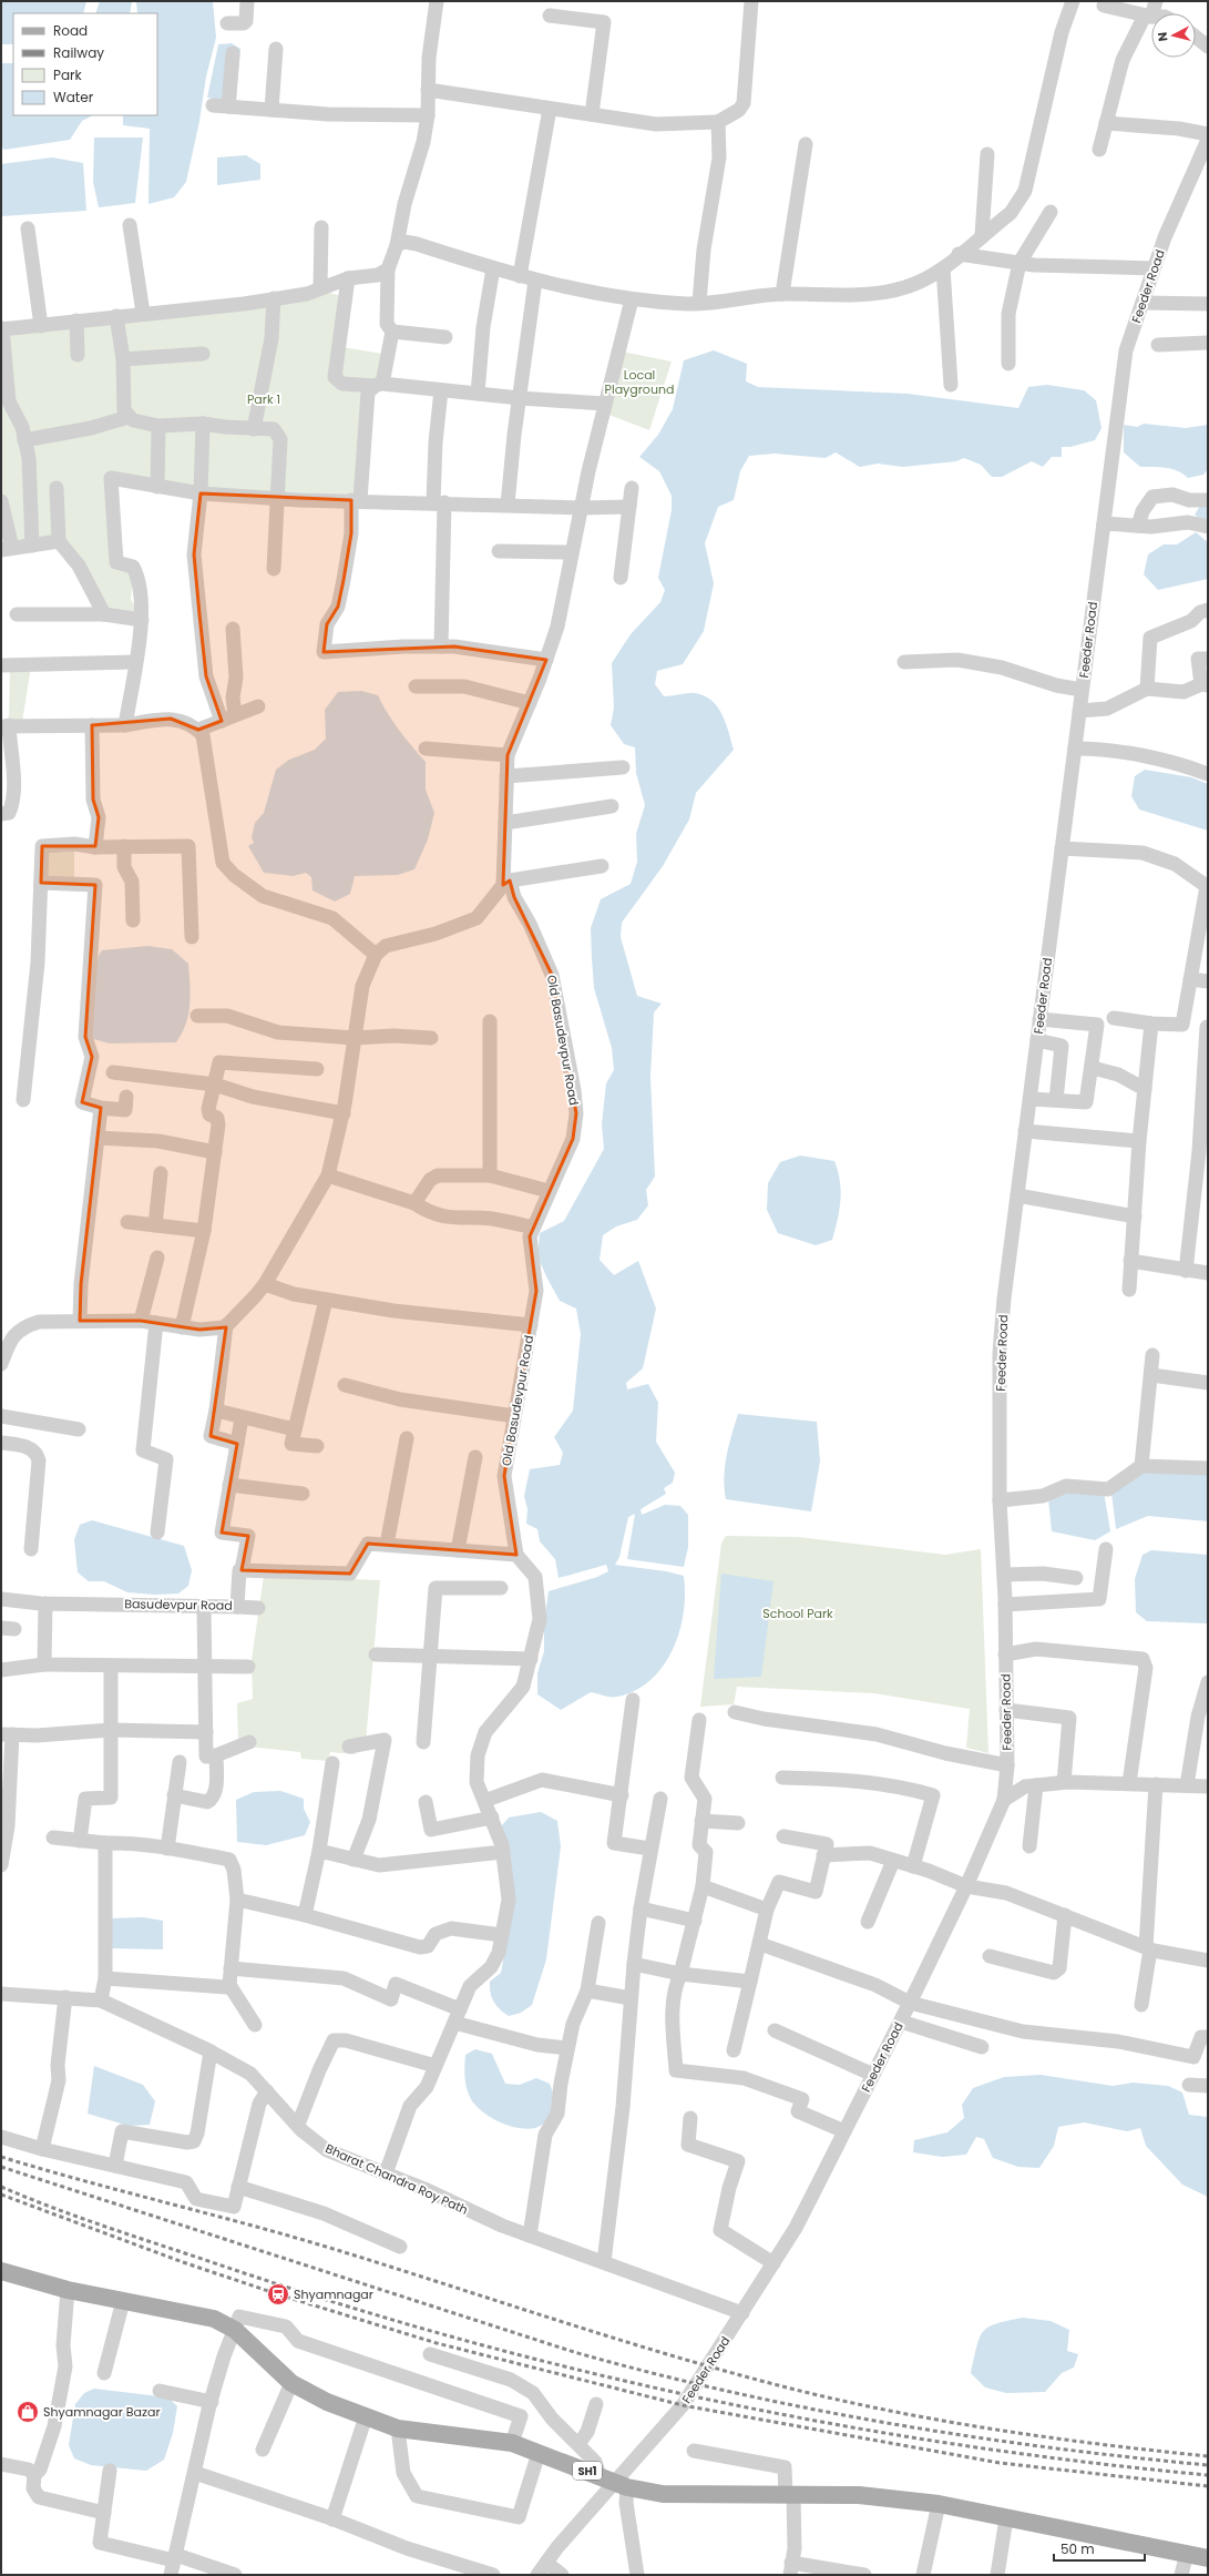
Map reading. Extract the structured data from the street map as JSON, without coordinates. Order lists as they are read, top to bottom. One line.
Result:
{"streets":{"main road":["SH1"],"street":["Feeder Road","Old Basudevpur Road","Basudevpur Road","Bharat Chandra Roy Path"]},"crossings":[["Feeder Road","Bharat Chandra Roy Path"],["Feeder Road","SH1"]],"parks":["Local Playground","Park 1","School Park"],"places":{"station":["Shyamnagar"],"shop":["Shyamnagar Bazar"]},"legend":["Road","Railway","Park","Water"],"scale_bar":"50 m","north":"left"}
